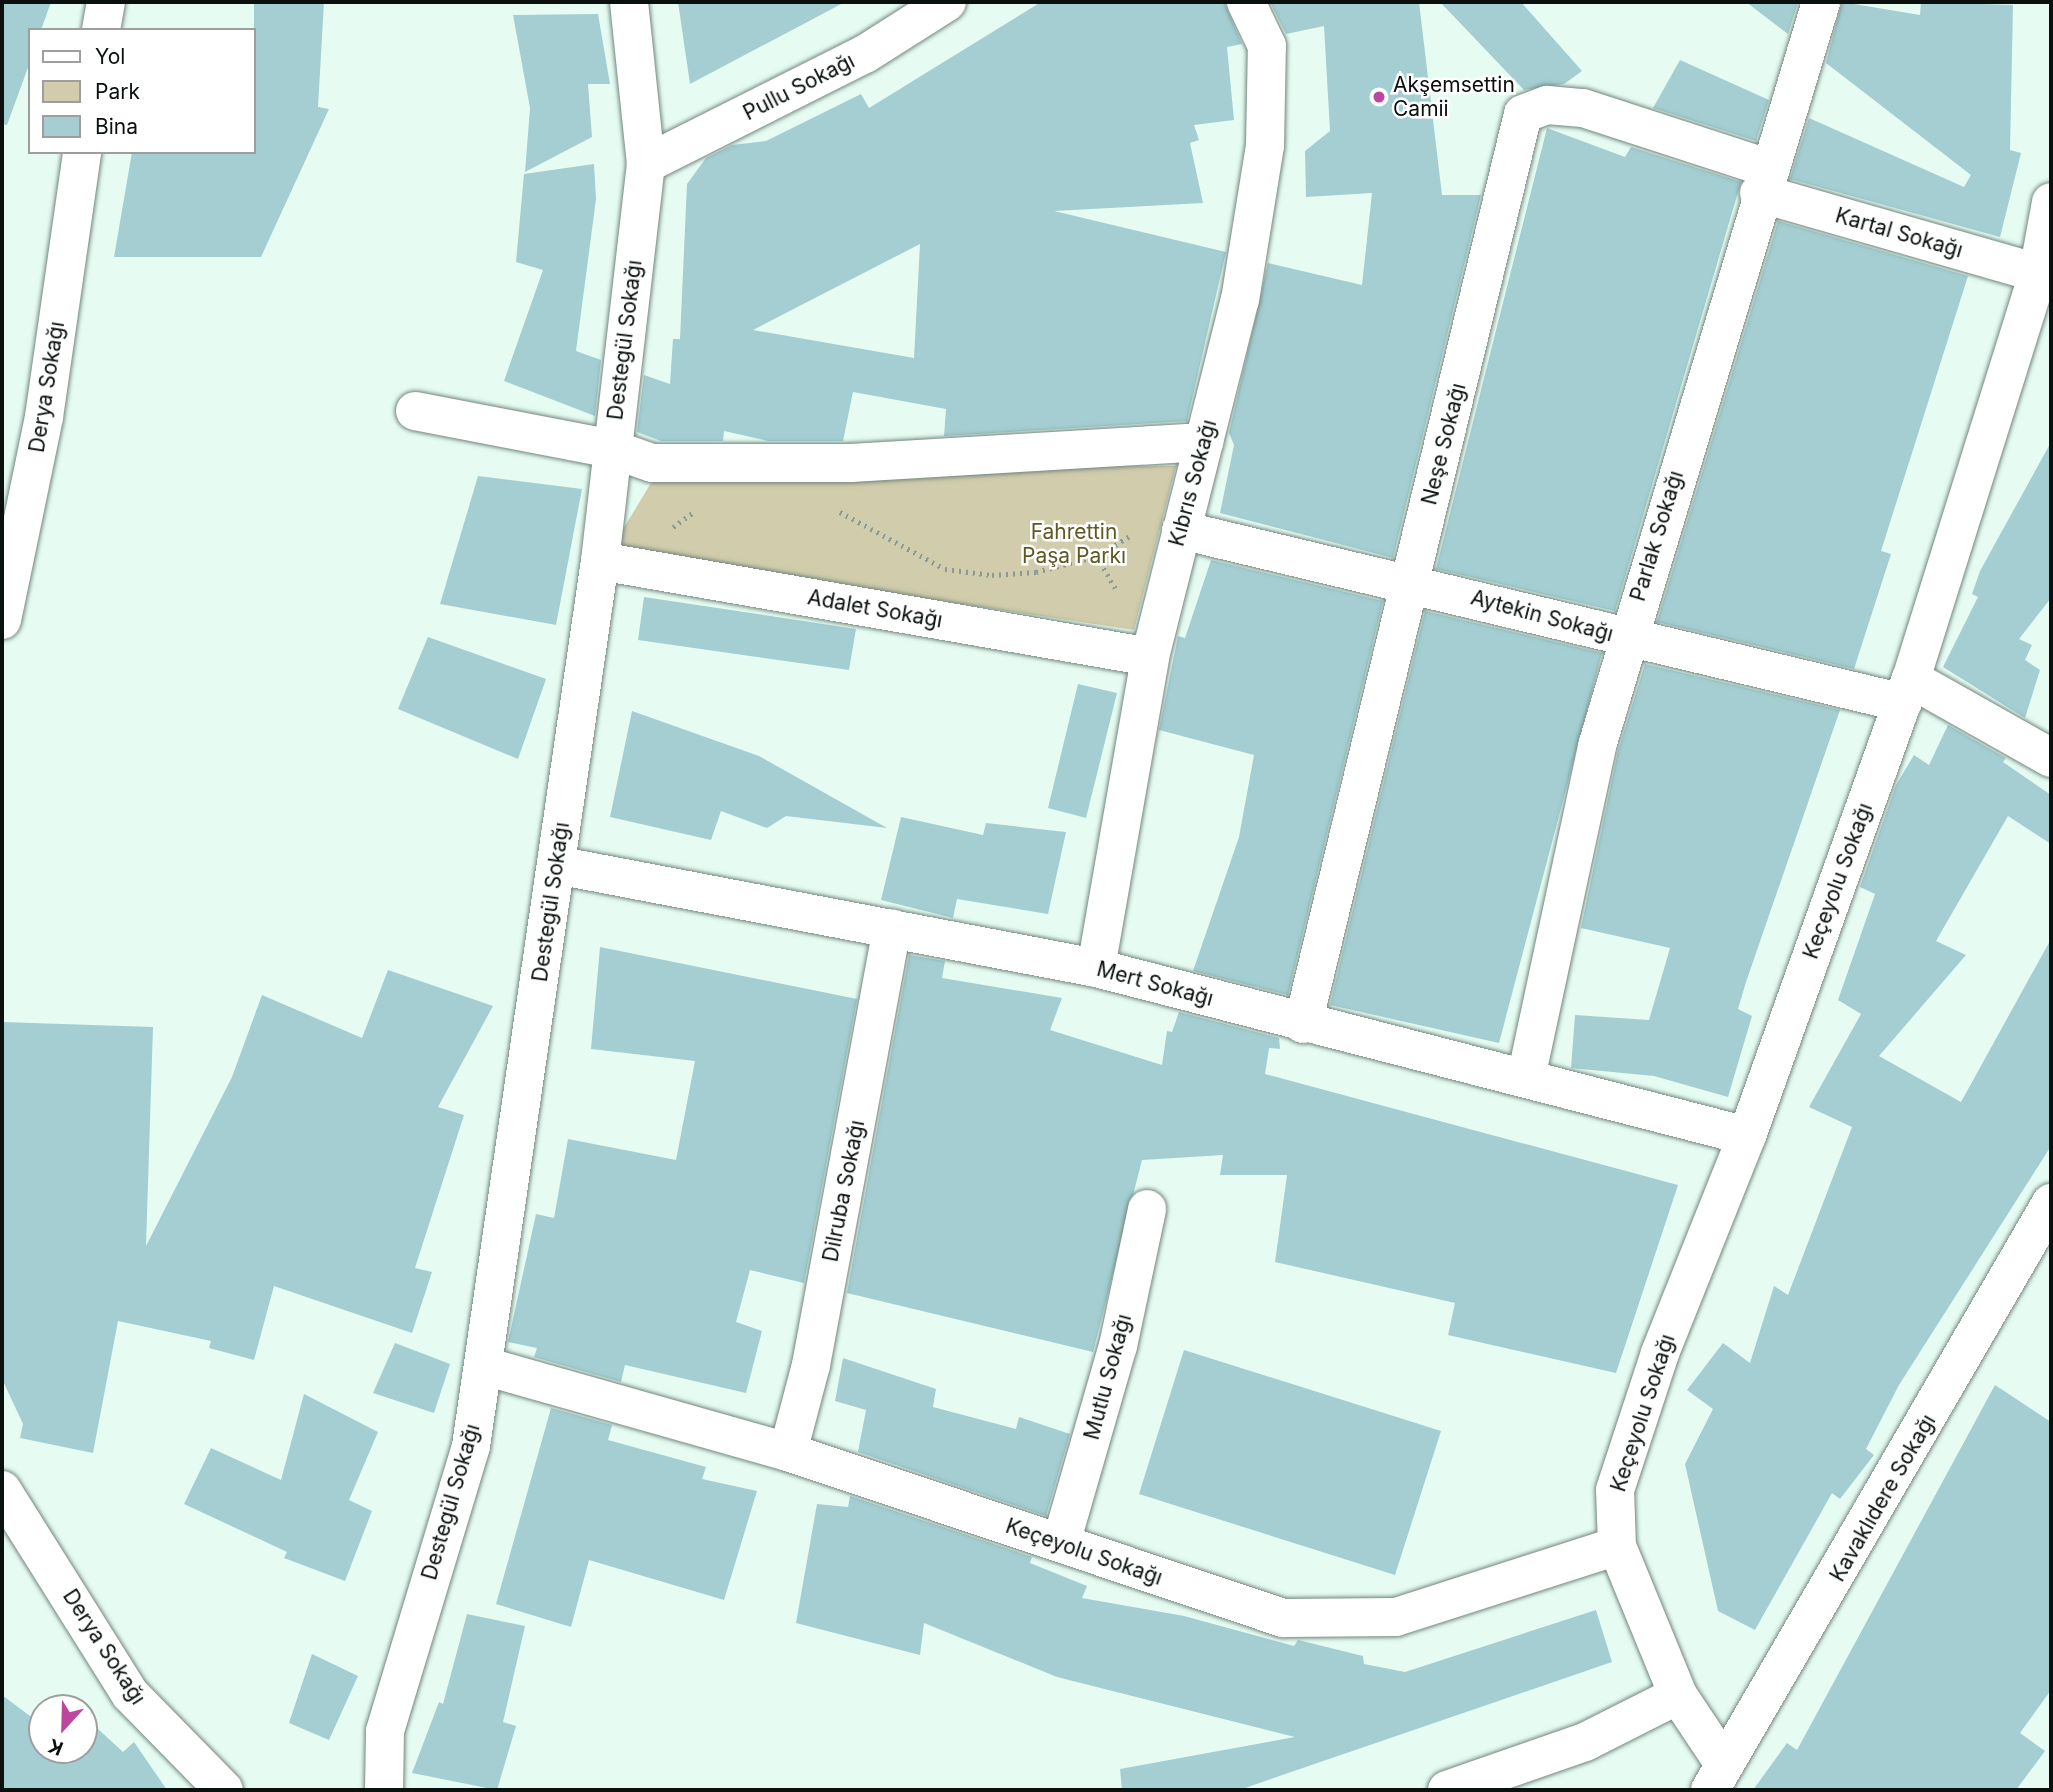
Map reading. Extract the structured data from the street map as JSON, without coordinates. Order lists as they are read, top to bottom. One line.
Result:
{"streets":{"street":["Pullu Sokağı","Kartal Sokağı","Destegül Sokağı","Derya Sokağı","Neşe Sokağı","Kıbrıs Sokağı","Parlak Sokağı","Adalet Sokağı","Aytekin Sokağı","Keçeyolu Sokağı","Mert Sokağı","Dilruba Sokağı","Mutlu Sokağı","Kavaklıdere Sokağı"]},"crossings":[["Pullu Sokağı","Destegül Sokağı"],["Kartal Sokağı","Neşe Sokağı"],["Kartal Sokağı","Parlak Sokağı"],["Kartal Sokağı","Keçeyolu Sokağı"],["Destegül Sokağı","Adalet Sokağı"],["Destegül Sokağı","Keçeyolu Sokağı"],["Destegül Sokağı","Mert Sokağı"],["Neşe Sokağı","Parlak Sokağı"],["Neşe Sokağı","Aytekin Sokağı"],["Neşe Sokağı","Mert Sokağı"],["Kıbrıs Sokağı","Adalet Sokağı"],["Kıbrıs Sokağı","Aytekin Sokağı"],["Kıbrıs Sokağı","Mert Sokağı"],["Parlak Sokağı","Aytekin Sokağı"],["Parlak Sokağı","Mert Sokağı"],["Aytekin Sokağı","Keçeyolu Sokağı"],["Keçeyolu Sokağı","Mert Sokağı"],["Keçeyolu Sokağı","Dilruba Sokağı"],["Keçeyolu Sokağı","Mutlu Sokağı"],["Mert Sokağı","Dilruba Sokağı"]],"parks":["Fahrettin Paşa Parkı"],"places":["Akşemsettin Camii"],"legend":["Yol","Park","Bina"],"north":"bottom"}
